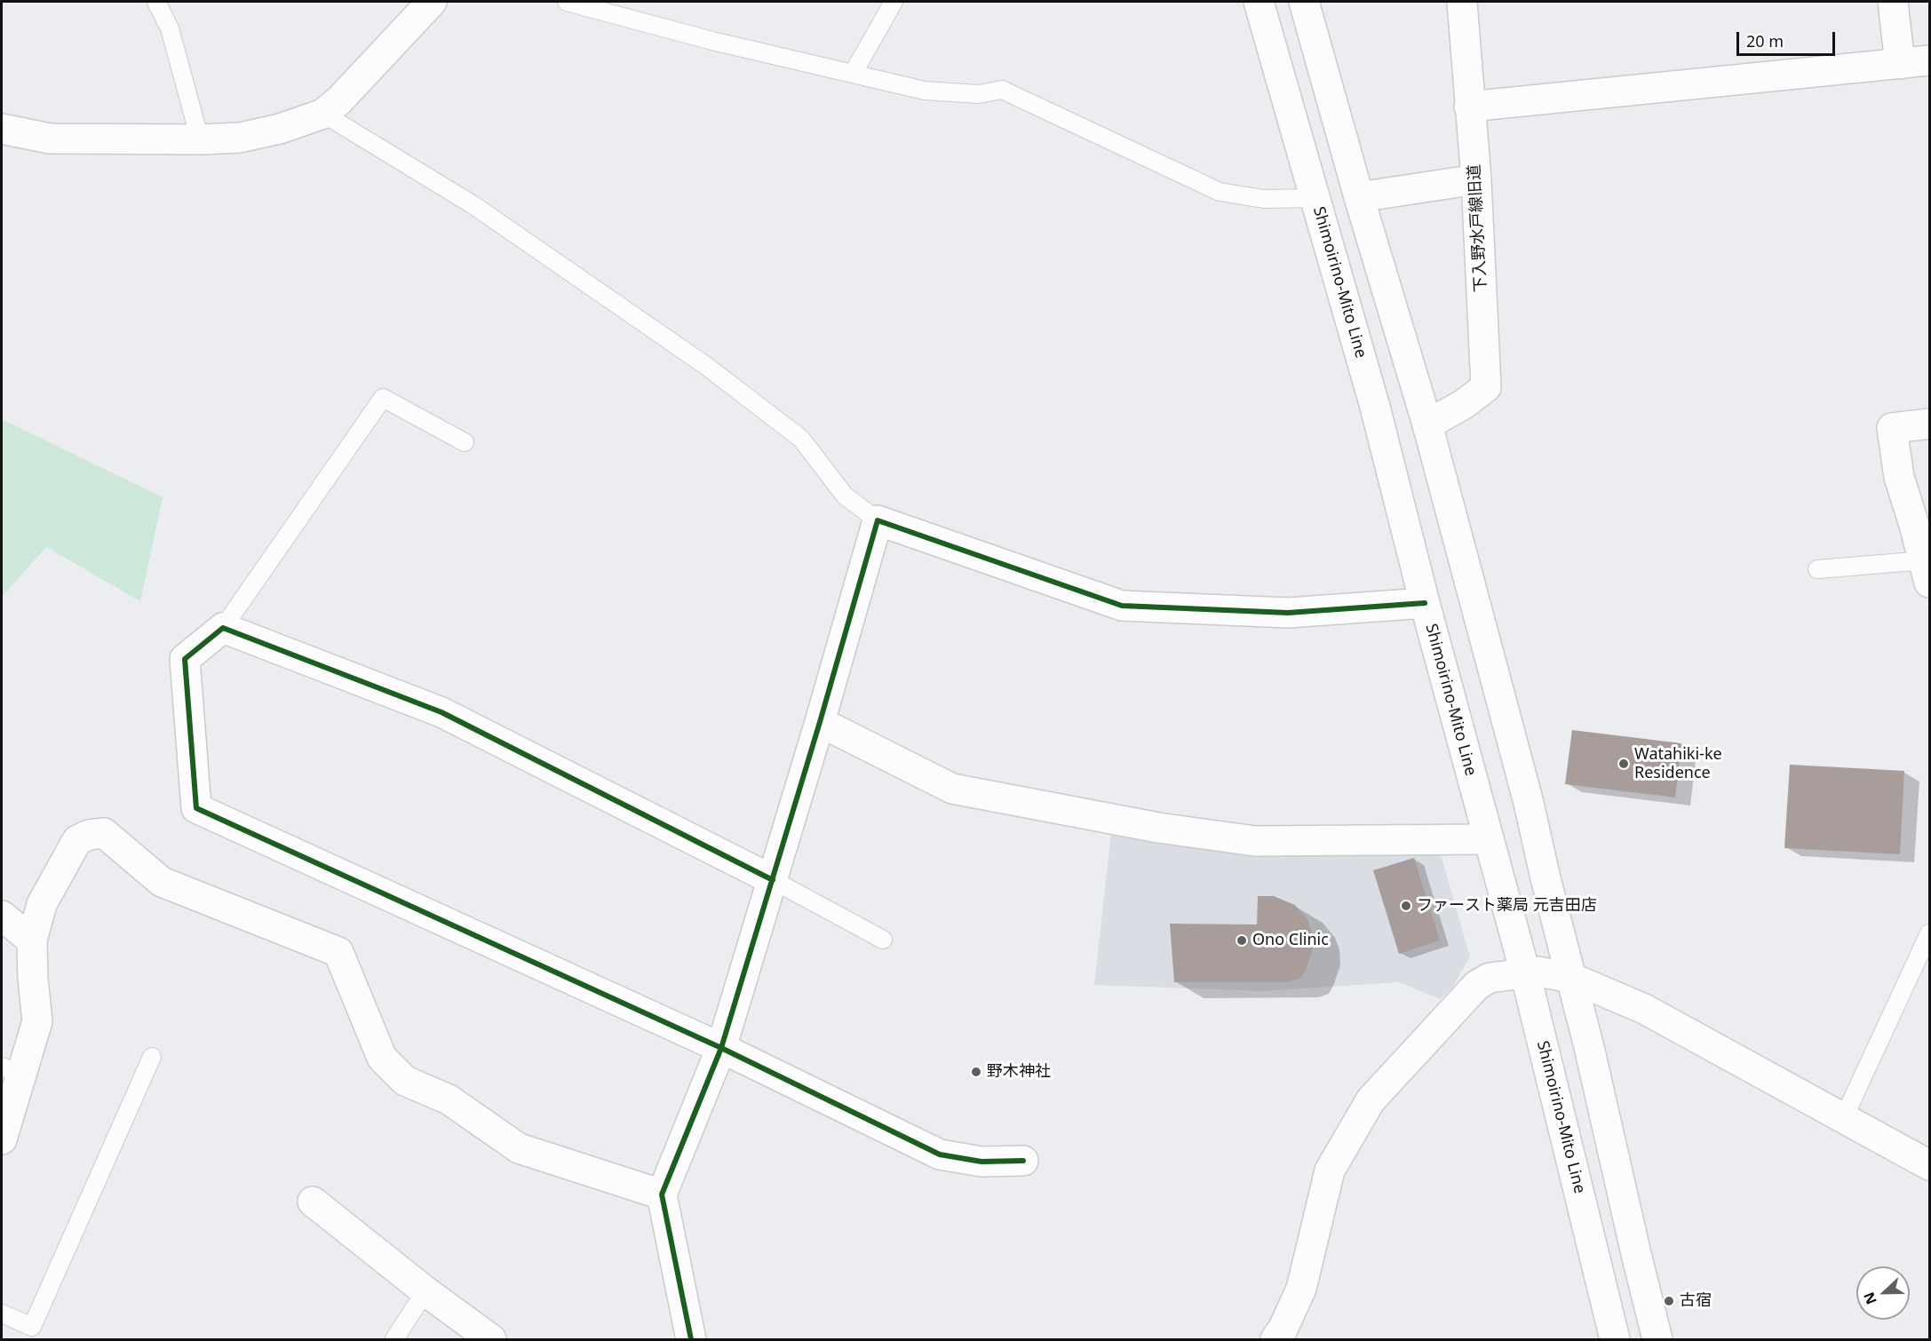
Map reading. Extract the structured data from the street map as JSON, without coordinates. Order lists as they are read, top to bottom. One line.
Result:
{"streets":{"street":["下入野水戸線旧道","Shimoirino-Mito Line"]},"places":["Watahiki-ke Residence","ファースト薬局 元吉田店","Ono Clinic","野木神社","古宿"],"scale_bar":"20 m","north":"left"}
